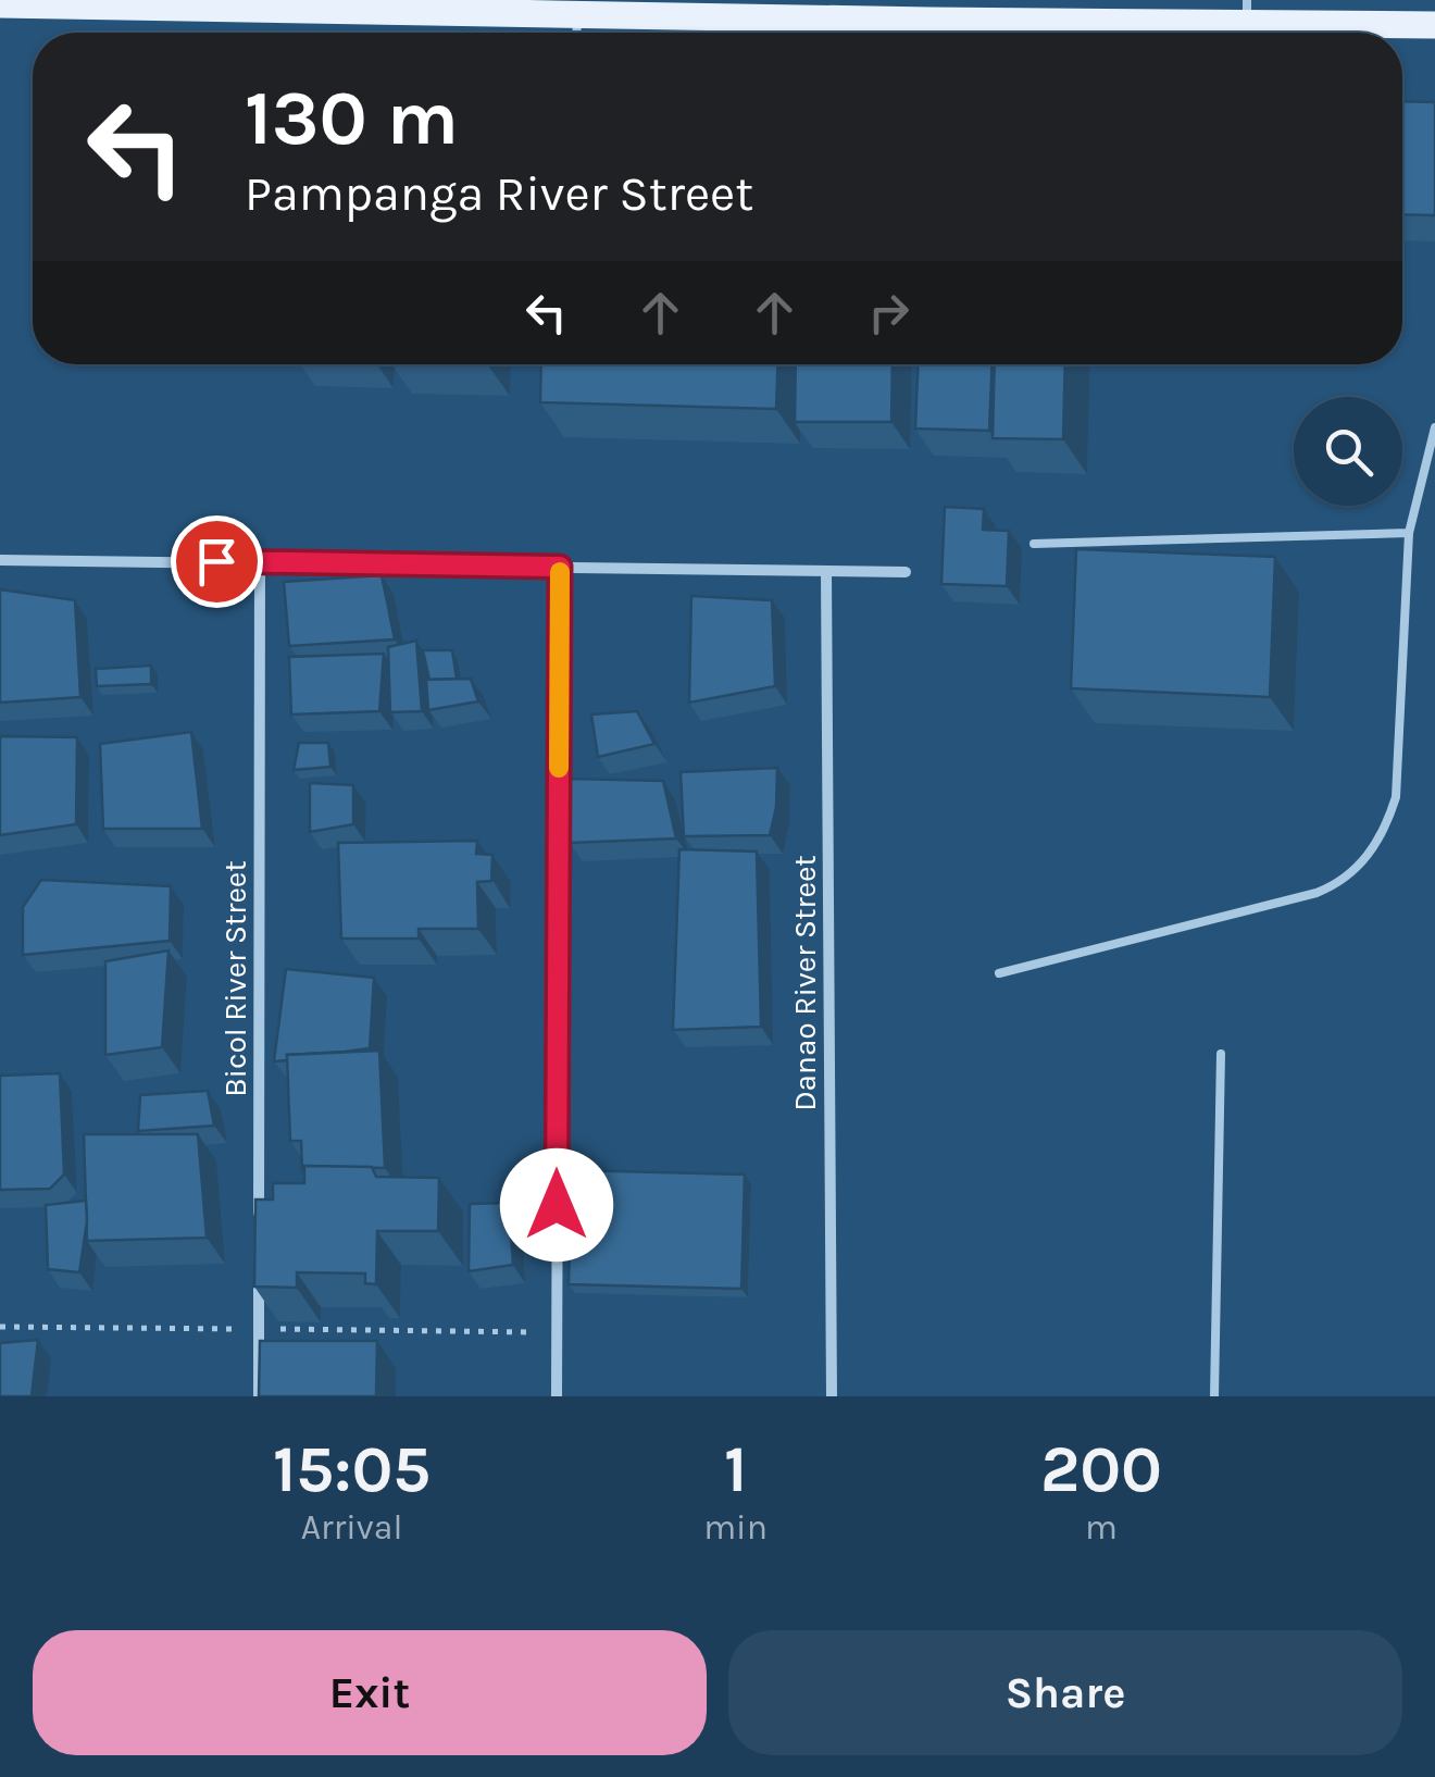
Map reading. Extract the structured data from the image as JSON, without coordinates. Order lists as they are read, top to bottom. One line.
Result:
{"streets":{"street":["Bicol River Street","Danao River Street"]},"page":{"turn":["130 m","Pampanga River Street"],"eta":["15:05","Arrival","1","min","200","m"],"buttons":["Exit","Share"]}}
